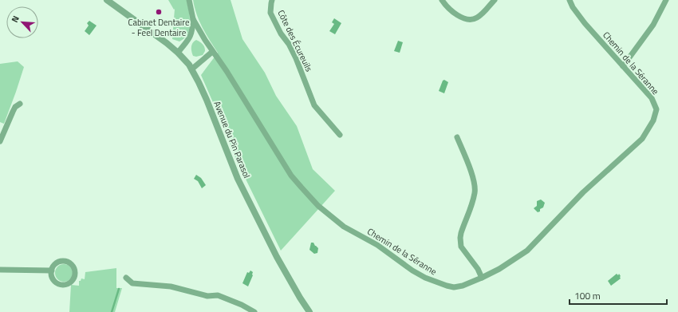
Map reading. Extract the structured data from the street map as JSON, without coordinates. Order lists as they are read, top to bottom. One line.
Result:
{"streets":{"street":["Côte des Écureuils","Chemin de la Séranne","Avenue du Pin Parasol"]},"places":["Cabinet Dentaire - Feel Dentaire"],"scale_bar":"100 m","north":"top left"}
